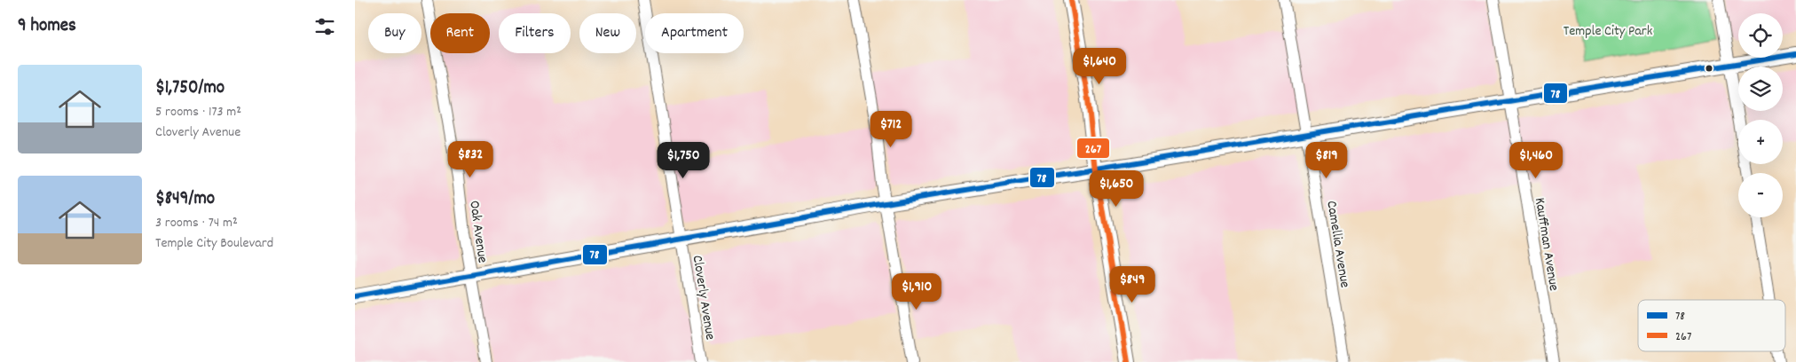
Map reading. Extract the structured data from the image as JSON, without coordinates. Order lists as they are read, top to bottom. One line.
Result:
{"streets":{"street":["Oak Avenue","Camellia Avenue","Kauffman Avenue","Cloverly Avenue"]},"parks":["Temple City Park"],"lines":["transit line 267","transit line 78"],"legend":["78","267"],"page":{"heading":"9 homes","map_buttons":["+","−"],"chip":["Buy","Rent","Filters","New","Apartment"],"price":["$1,640","$712","$832","$1,750","$819","$1,460","$1,650","$849","$1,910"],"list":[{"name":"$1,750/mo","note":"5 rooms · 173 m² · Cloverly Avenue"},{"name":"$849/mo","note":"3 rooms · 74 m² · Temple City Boulevard"}]}}
